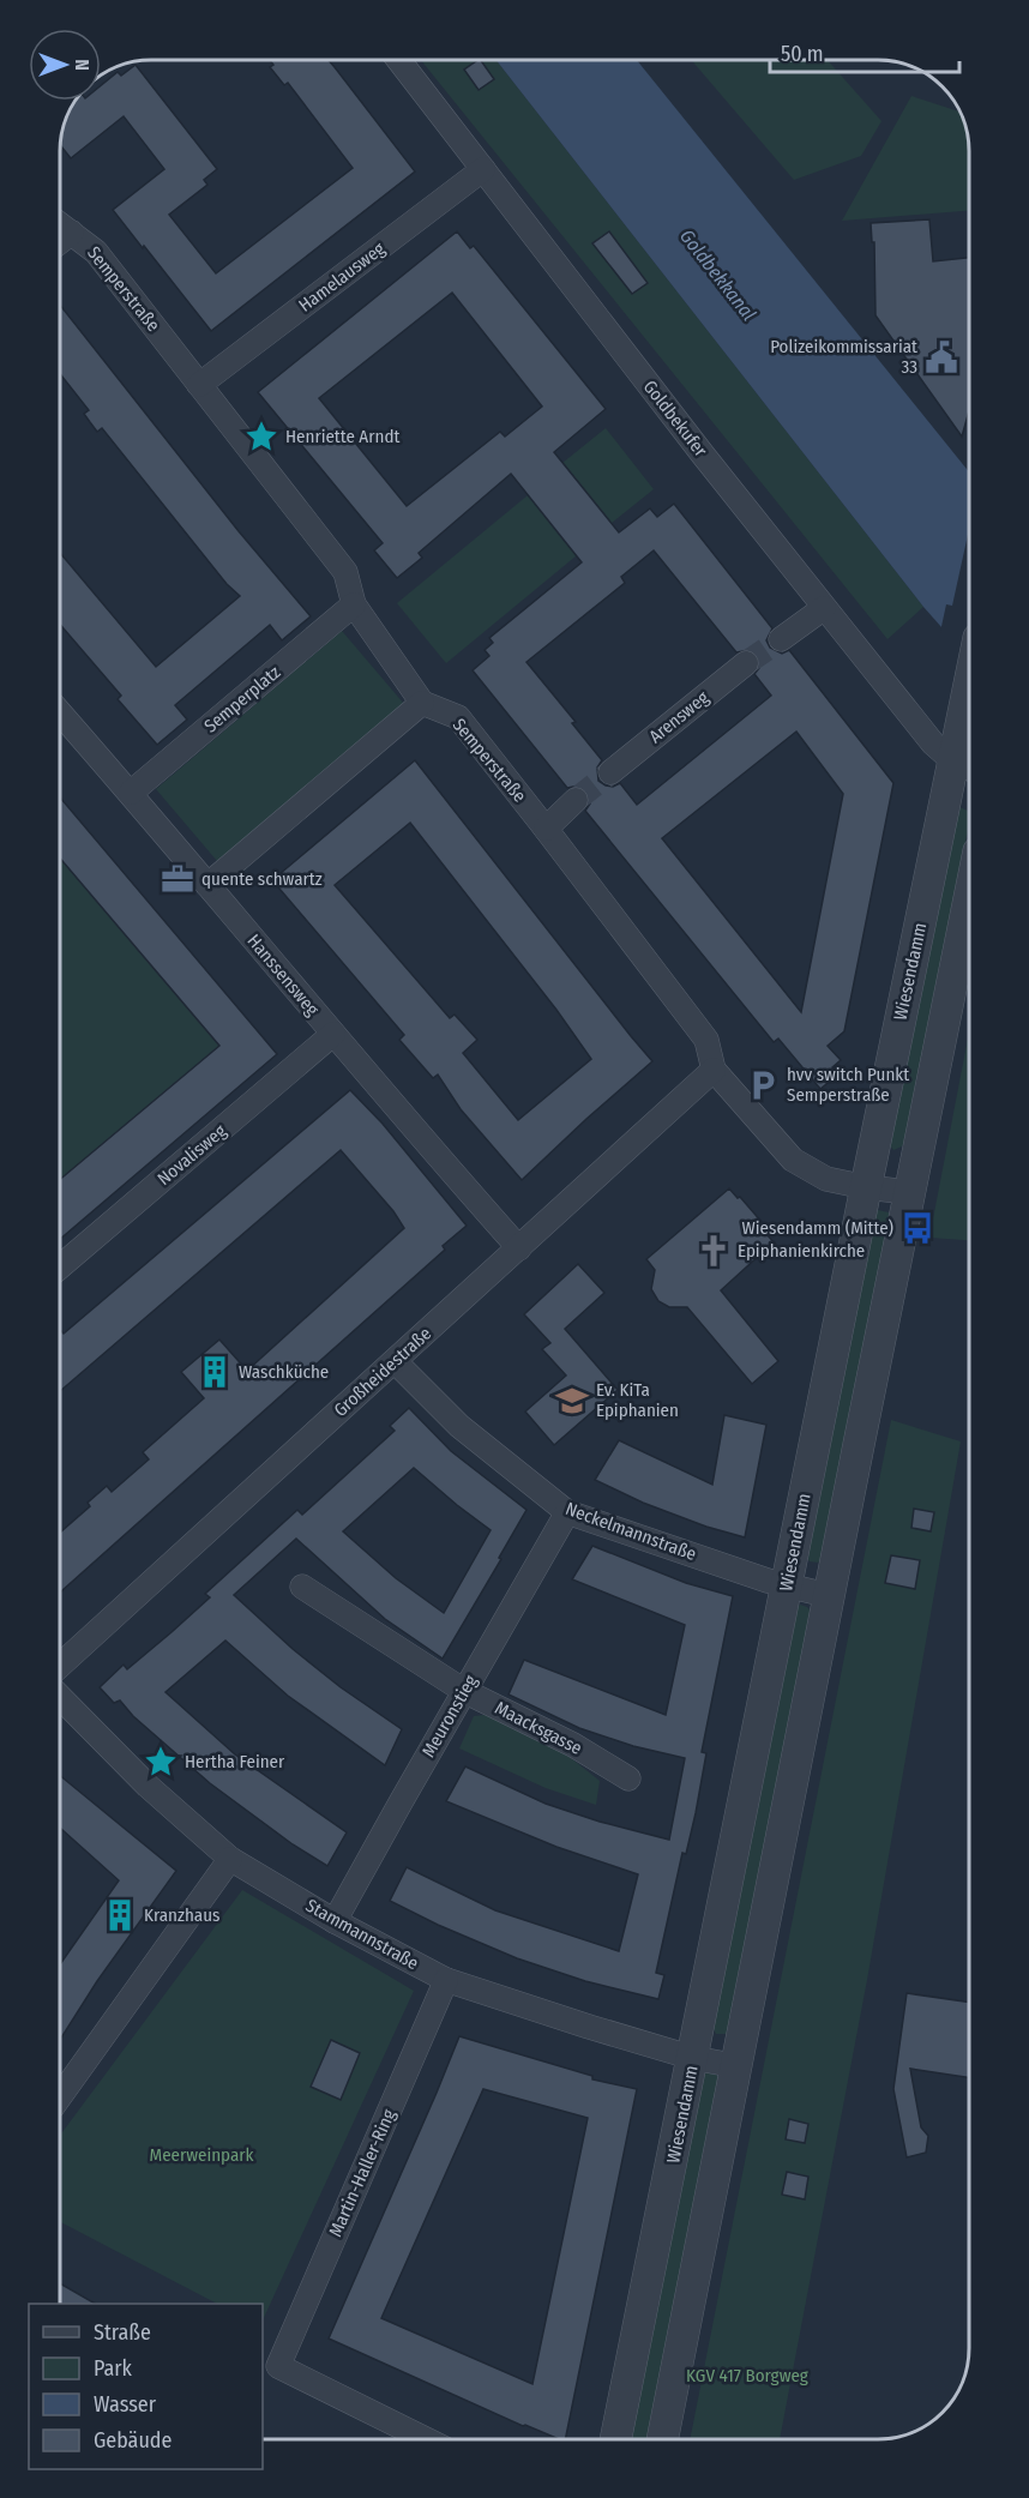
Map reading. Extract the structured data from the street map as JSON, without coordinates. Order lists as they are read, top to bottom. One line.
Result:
{"streets":{"street":["Hamelausweg","Semperstraße","Goldbekufer","Semperplatz","Arensweg","Wiesendamm","Hanssensweg","Novalisweg","Großheidestraße","Neckelmannstraße","Meuronstieg","Maacksgasse","Stammannstraße","Martin-Haller-Ring"]},"crossings":[["Hamelausweg","Semperstraße"],["Hamelausweg","Goldbekufer"],["Semperstraße","Semperplatz"],["Semperstraße","Wiesendamm"],["Semperstraße","Großheidestraße"],["Goldbekufer","Wiesendamm"],["Semperplatz","Hanssensweg"],["Wiesendamm","Neckelmannstraße"],["Wiesendamm","Stammannstraße"],["Hanssensweg","Novalisweg"],["Hanssensweg","Großheidestraße"],["Großheidestraße","Neckelmannstraße"],["Neckelmannstraße","Meuronstieg"],["Meuronstieg","Maacksgasse"],["Meuronstieg","Stammannstraße"],["Stammannstraße","Martin-Haller-Ring"]],"water":["Goldbekkanal"],"parks":["Meerweinpark","KGV 417 Borgweg"],"places":{"public building":["Polizeikommissariat 33"],"place":["Henriette Arndt","Hertha Feiner"],"office":["quente schwartz"],"parking":["hvv switch Punkt Semperstraße"],"bus stop":["Wiesendamm (Mitte)"],"church":["Epiphanienkirche"],"building":["Waschküche","Kranzhaus"],"school or university":["Ev. KiTa Epiphanien"]},"legend":["Straße","Park","Wasser","Gebäude"],"scale_bar":"50 m","north":"right"}
